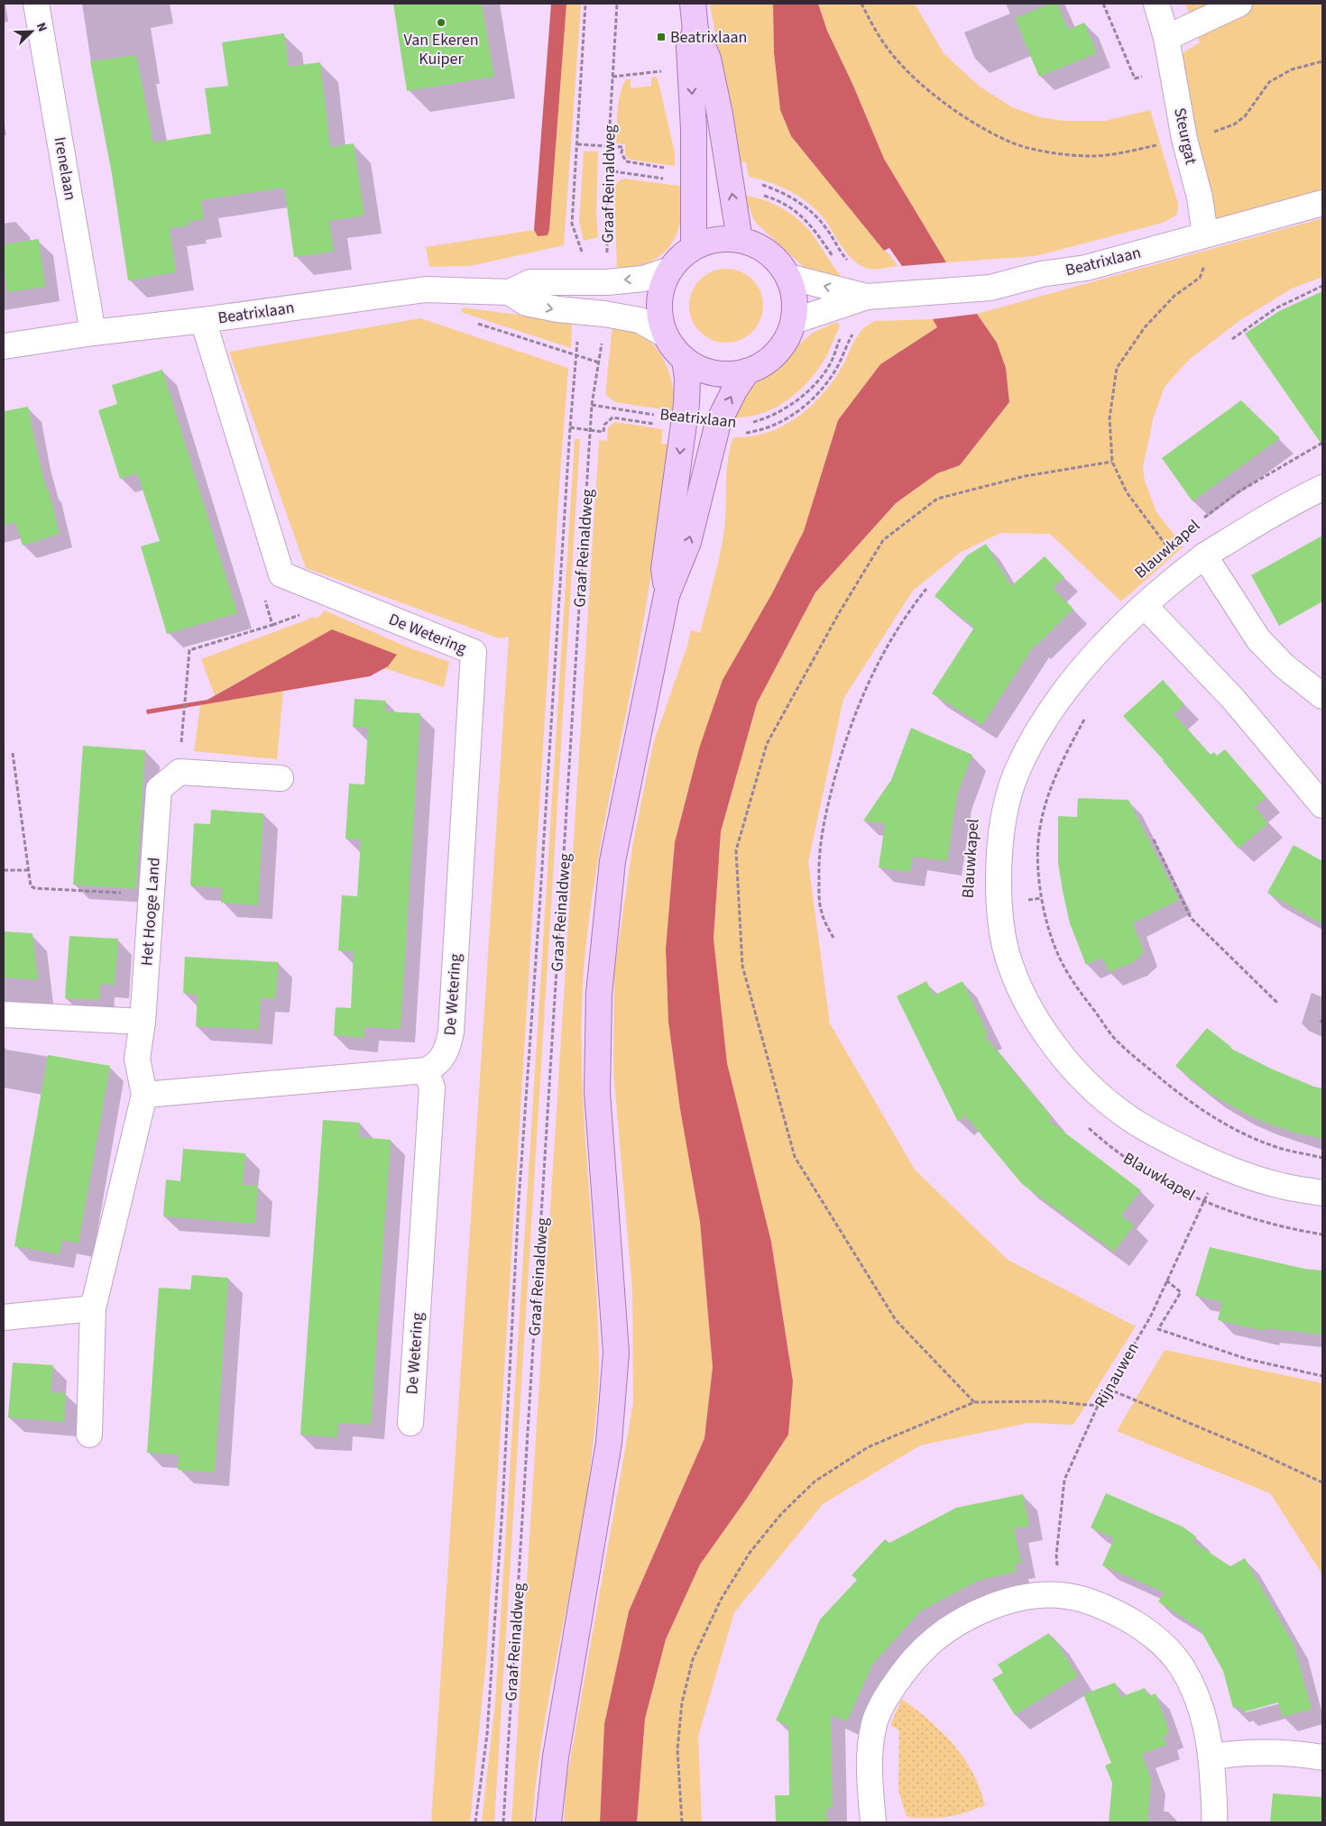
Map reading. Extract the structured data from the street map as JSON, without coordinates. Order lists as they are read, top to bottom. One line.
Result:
{"streets":{"street":["Steurgat","Irenelaan","Beatrixlaan","Blauwkapel","De Wetering","Het Hooge Land"],"path":["Graaf Reinaldweg","Rijnauwen"]},"crossings":[["Steurgat","Beatrixlaan"],["Irenelaan","Beatrixlaan"],["Graaf Reinaldweg","Beatrixlaan"],["Blauwkapel","Rijnauwen"]],"places":{"other":["Van Ekeren Kuiper"],"transit":["Beatrixlaan"]},"north":"top right"}
